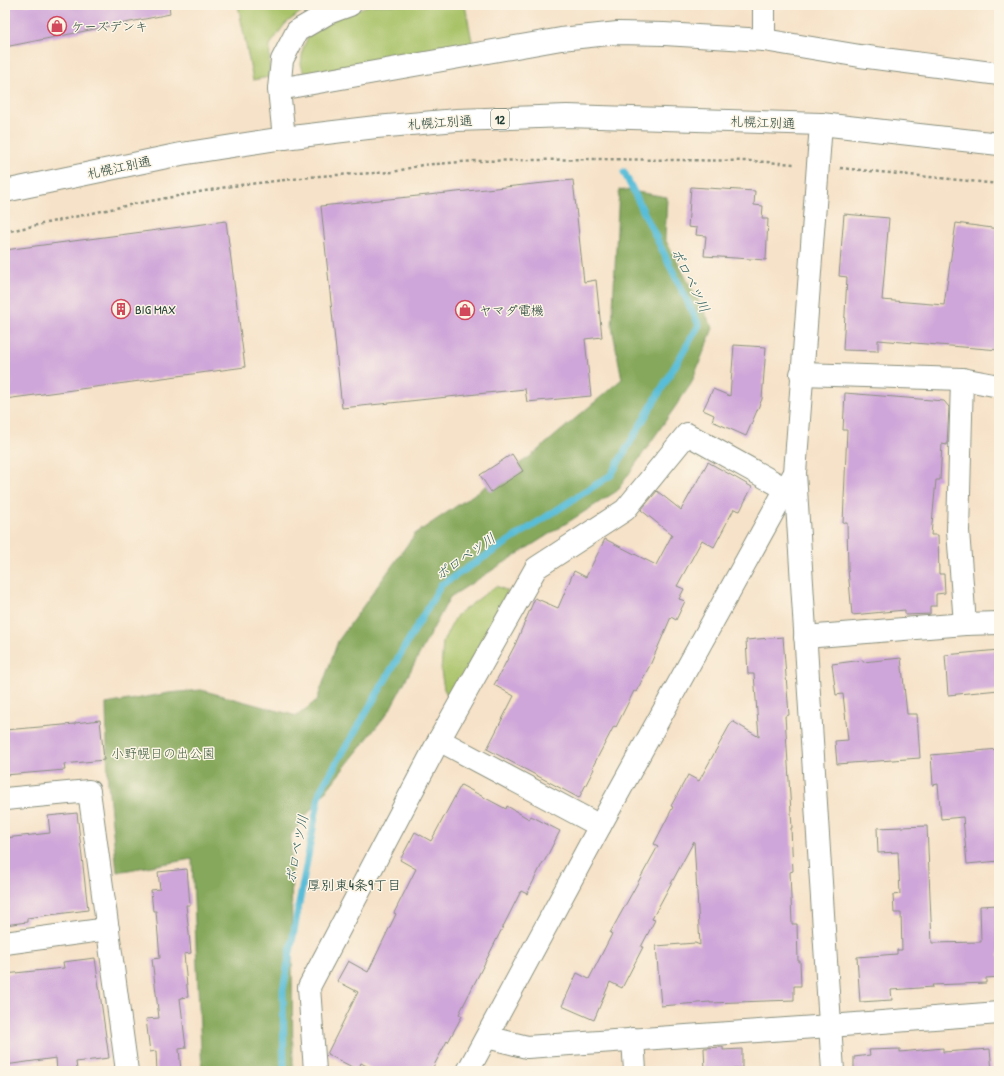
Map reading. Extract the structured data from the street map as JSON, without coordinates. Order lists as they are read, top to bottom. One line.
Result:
{"streets":{"main road":["12","札幌江別通"]},"districts":["厚別東4条9丁目"],"water":["ポロベツ川"],"parks":["小野幌日の出公園"],"places":{"shop":["ケーズデンキ","ヤマダ電機"],"building":["BIG MAX"]}}
